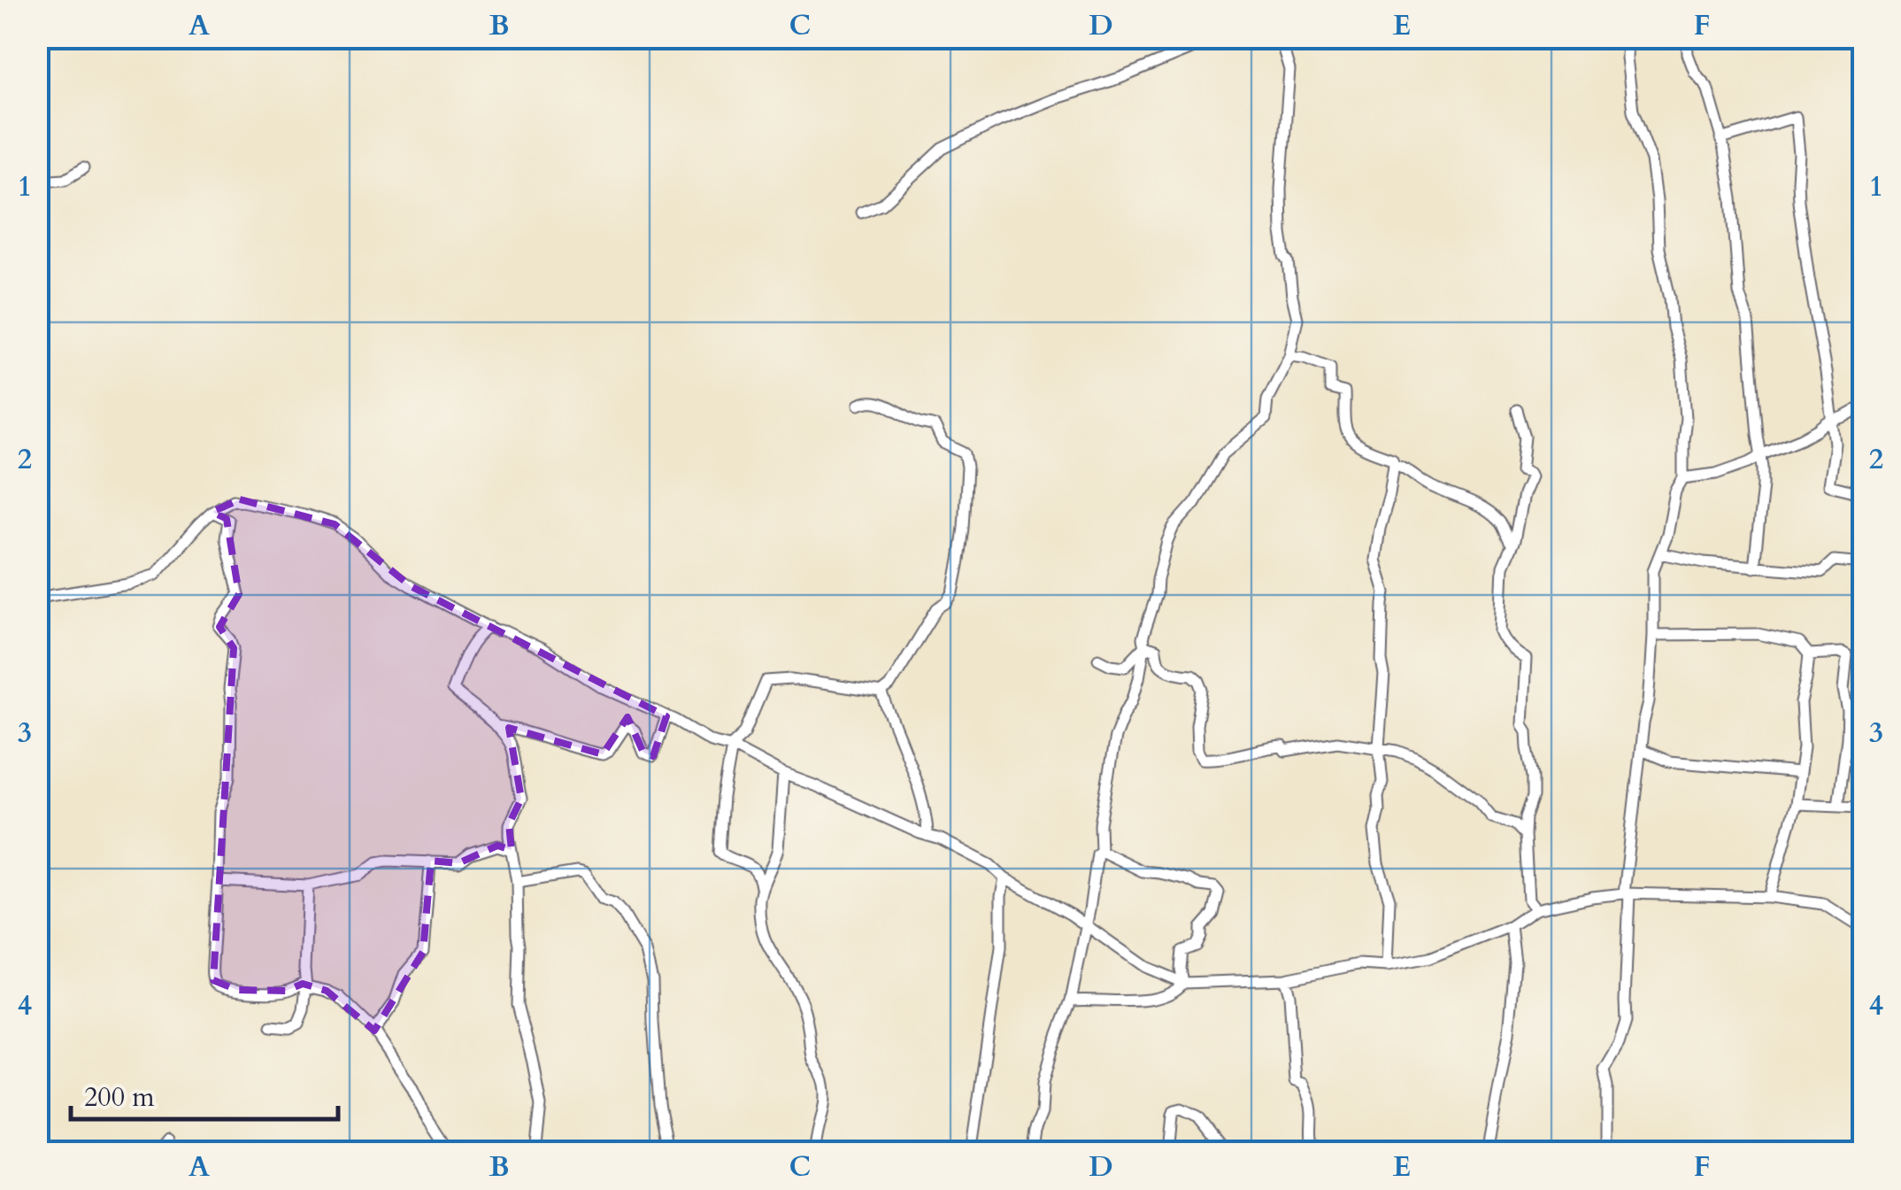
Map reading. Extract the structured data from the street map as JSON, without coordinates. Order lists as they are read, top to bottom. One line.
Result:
{"scale_bar":"200 m","grid":{"columns":["A","B","C","D","E","F"],"rows":["1","2","3","4"]}}
